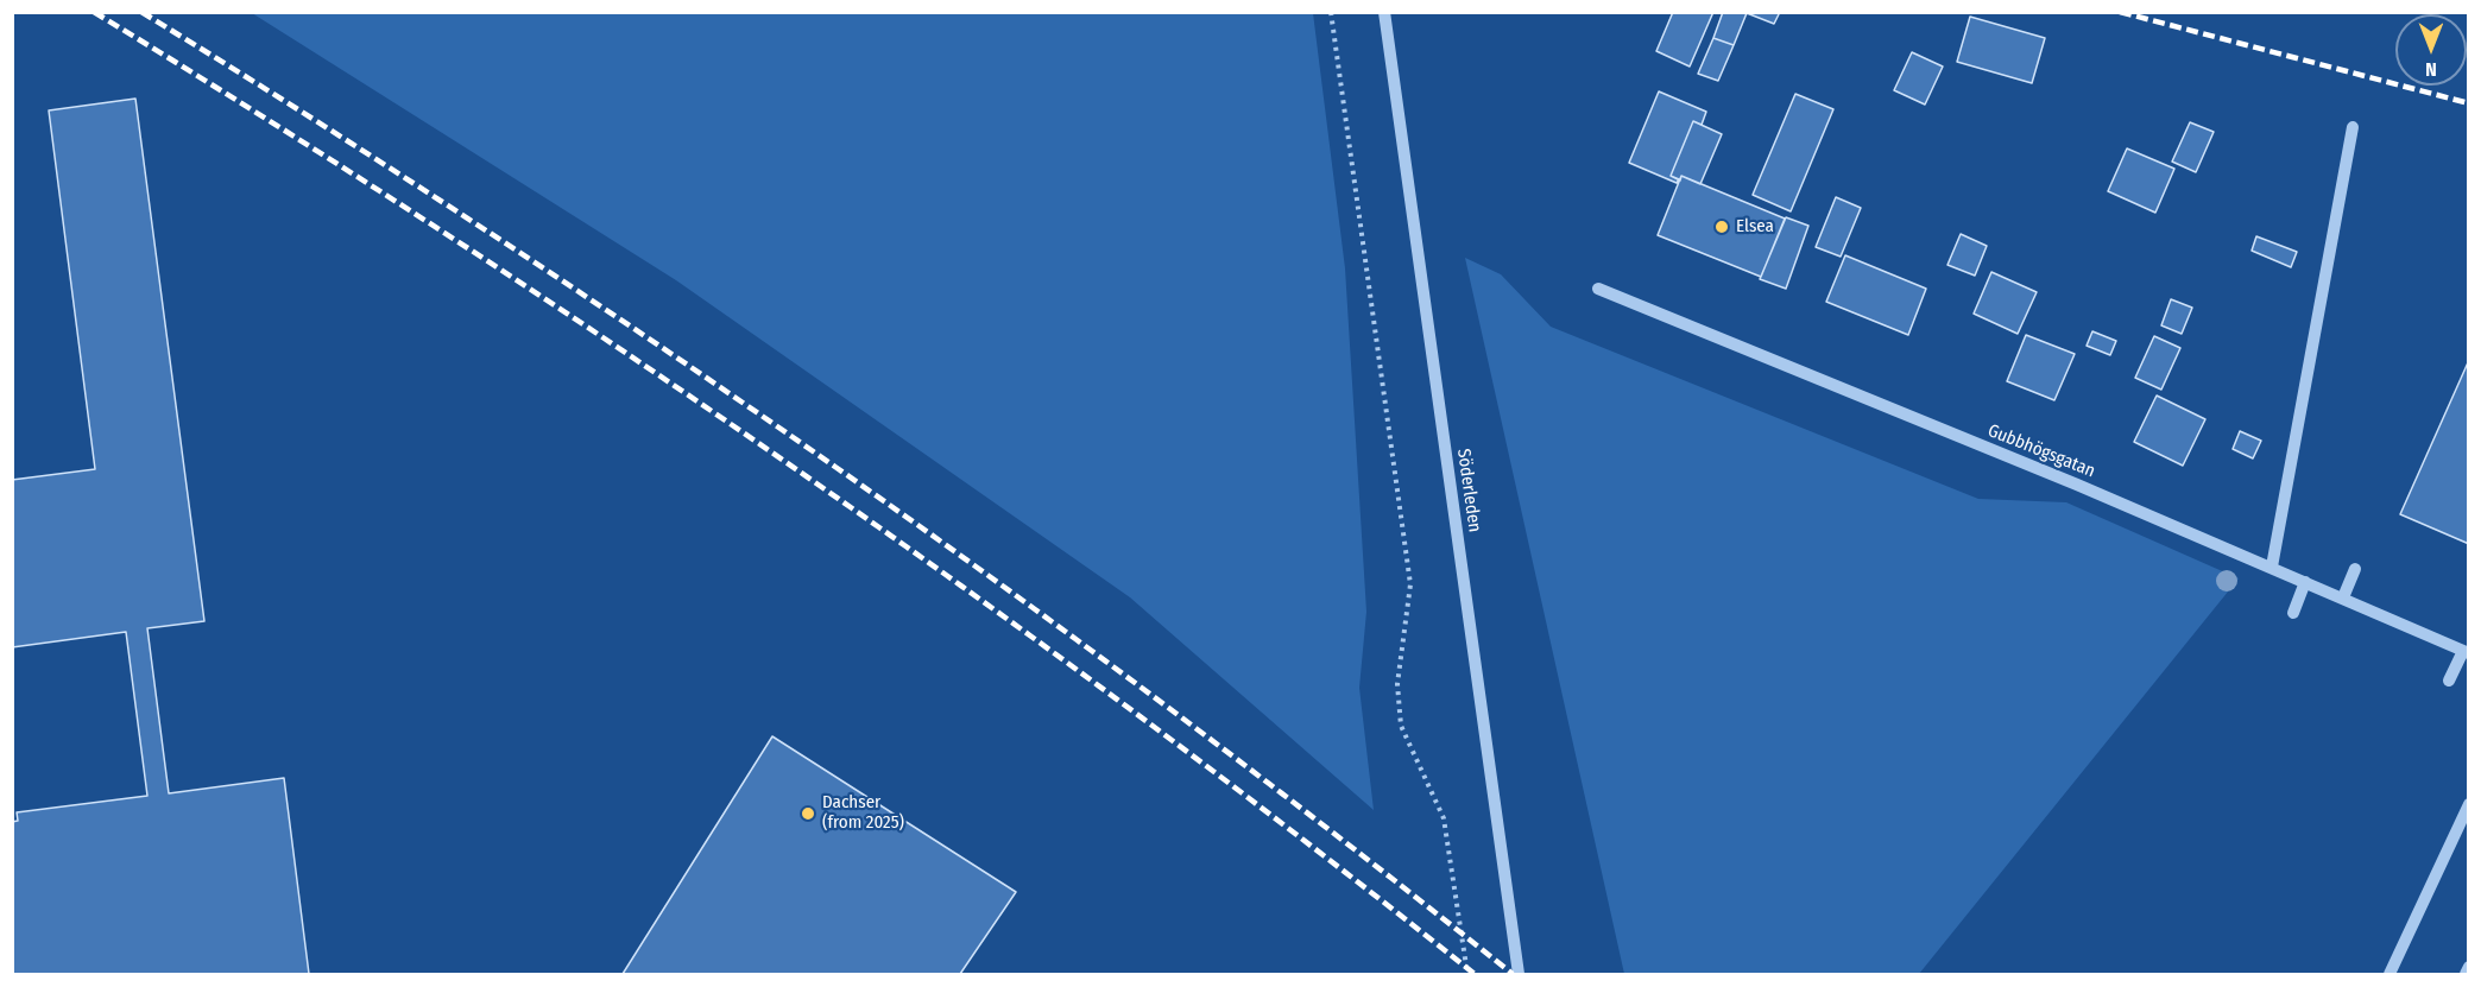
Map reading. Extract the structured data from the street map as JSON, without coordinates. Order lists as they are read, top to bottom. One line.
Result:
{"streets":{"street":["Gubbhögsgatan","Söderleden"]},"places":["Elsea","Dachser (from 2025)"],"north":"bottom"}
